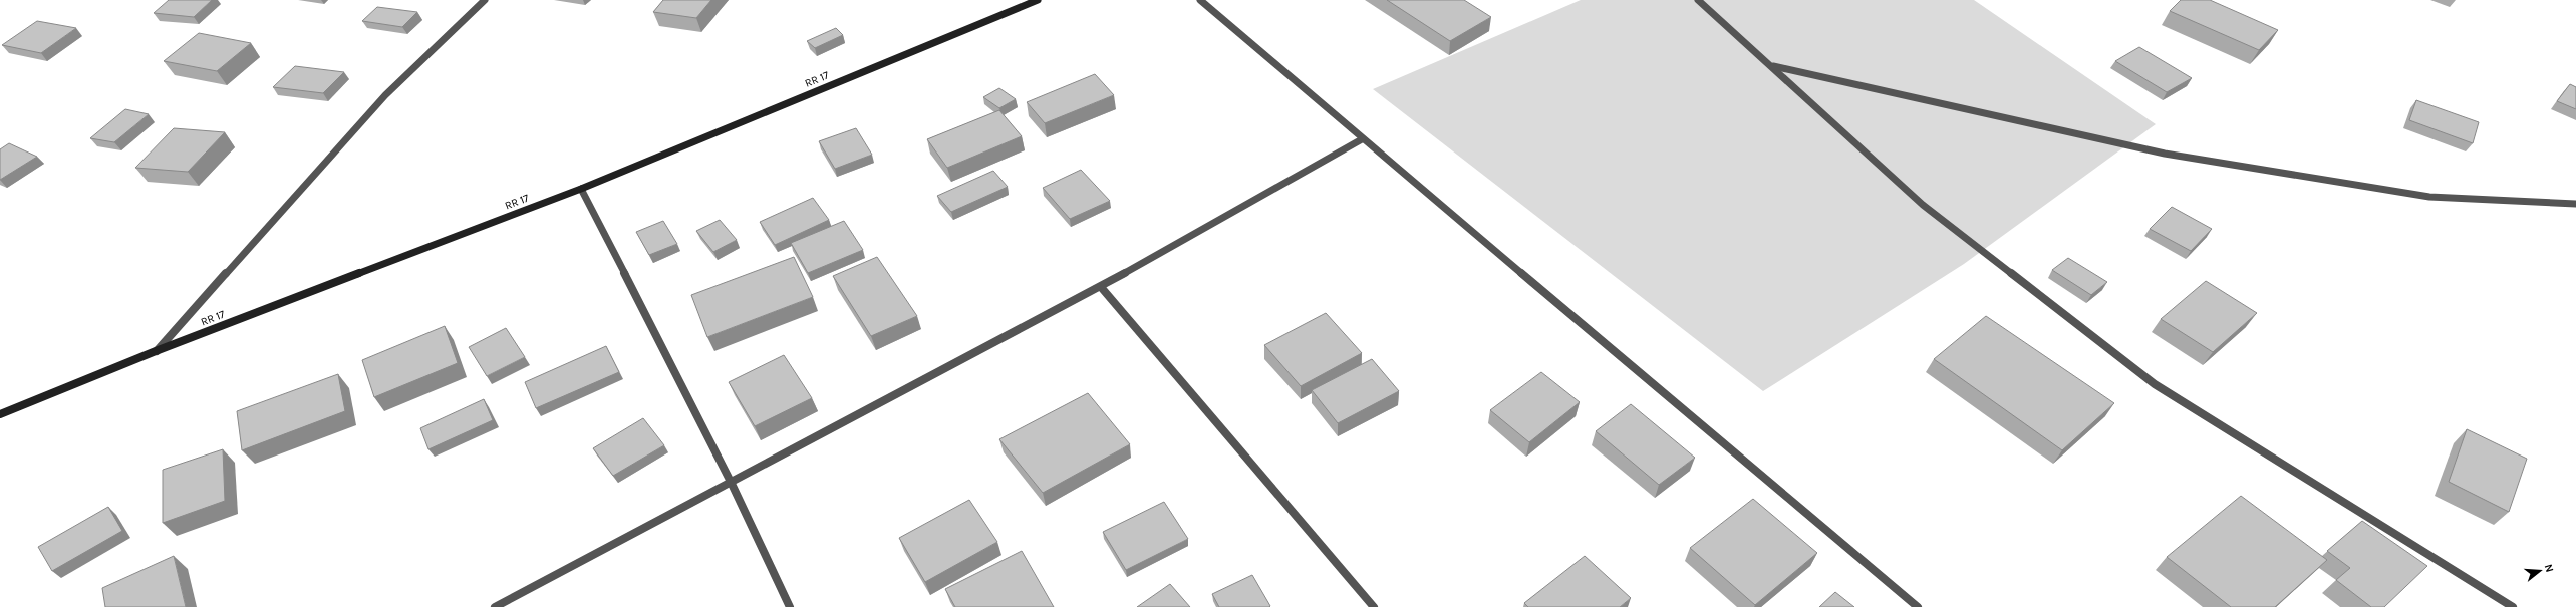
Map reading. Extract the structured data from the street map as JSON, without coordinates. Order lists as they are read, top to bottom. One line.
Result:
{"streets":{"main road":["RR 17"]},"north":"right"}
